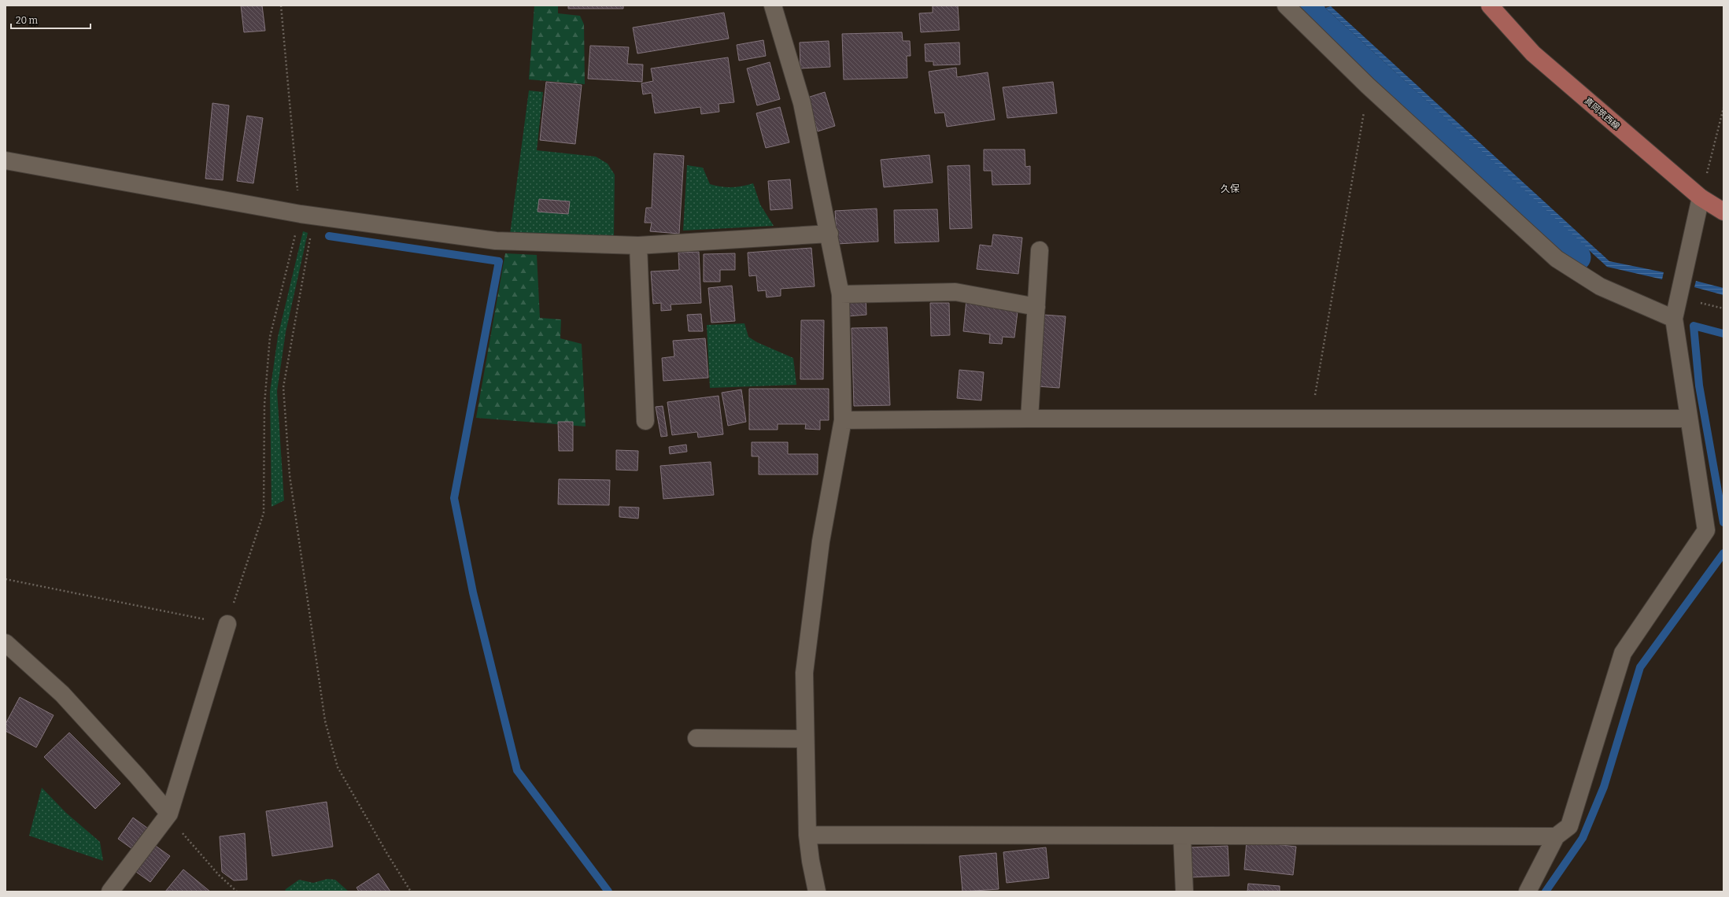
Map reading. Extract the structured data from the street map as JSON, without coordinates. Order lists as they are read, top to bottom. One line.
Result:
{"streets":{"main road":["真岡筑西線"]},"districts":["久保"],"scale_bar":"20 m"}
